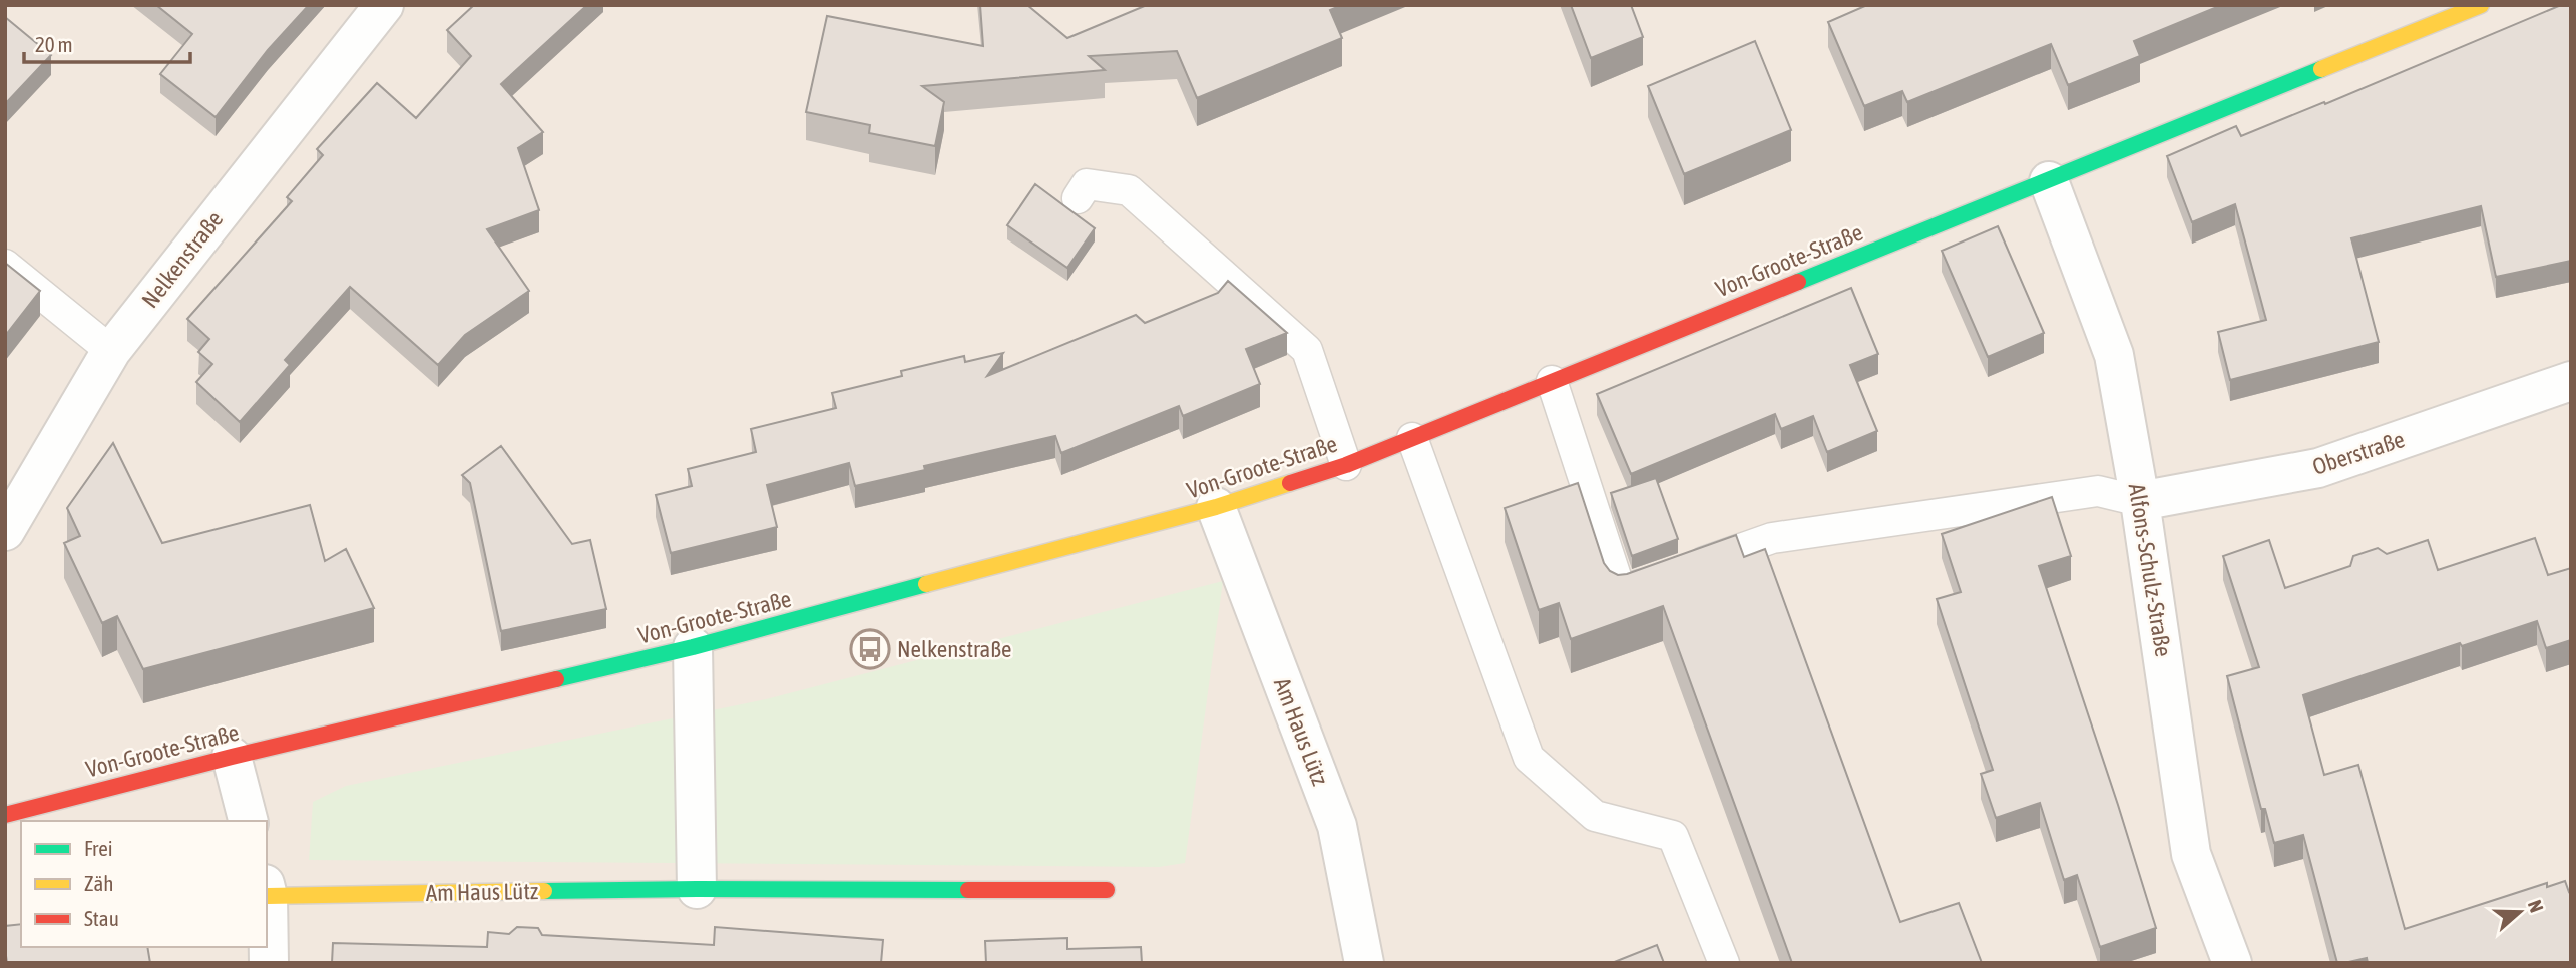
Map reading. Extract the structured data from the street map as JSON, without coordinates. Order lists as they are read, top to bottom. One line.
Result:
{"streets":{"street":["Nelkenstraße","Von-Groote-Straße","Oberstraße","Alfons-Schulz-Straße","Am Haus Lütz"]},"crossings":[["Von-Groote-Straße","Alfons-Schulz-Straße"],["Von-Groote-Straße","Am Haus Lütz"],["Oberstraße","Alfons-Schulz-Straße"]],"places":{"bus stop":["Nelkenstraße"]},"legend":["Frei","Zäh","Stau"],"scale_bar":"20 m","north":"right"}
